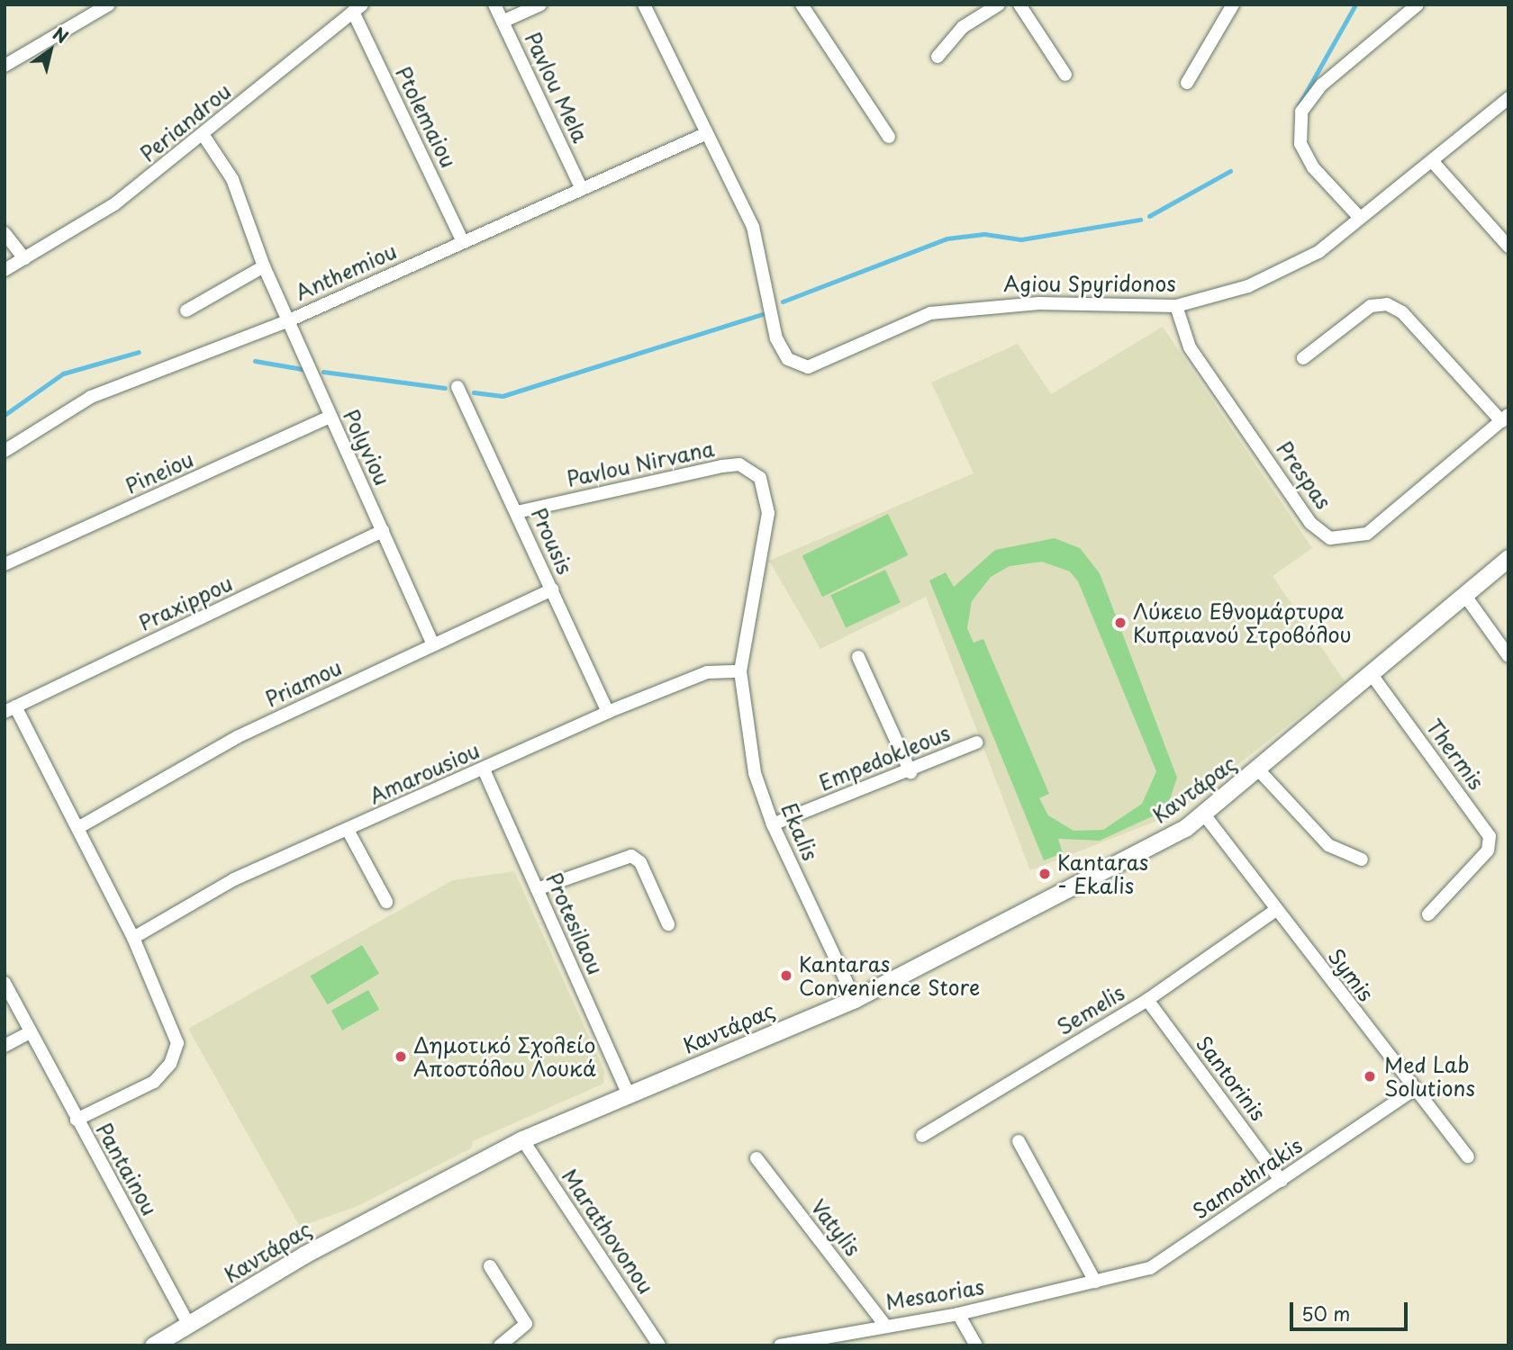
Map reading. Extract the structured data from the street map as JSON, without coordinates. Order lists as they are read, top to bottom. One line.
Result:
{"streets":{"street":["Pavlou Mela","Ptolemaiou","Periandrou","Anthemiou","Agiou Spyridonos","Polyviou","Pavlou Nirvana","Pineiou","Prespas","Prousis","Praxippou","Priamou","Thermis","Empedokleous","Amarousiou","Καντάρας","Ekalis","Protesilaou","Symis","Semelis","Santorinis","Pantainou","Samothrakis","Vatylis","Marathovonou","Mesaorias"]},"crossings":[["Pavlou Mela","Anthemiou"],["Ptolemaiou","Periandrou"],["Ptolemaiou","Anthemiou"],["Periandrou","Polyviou"],["Anthemiou","Agiou Spyridonos"],["Anthemiou","Polyviou"],["Agiou Spyridonos","Prespas"],["Polyviou","Pineiou"],["Polyviou","Praxippou"],["Polyviou","Priamou"],["Pavlou Nirvana","Prousis"],["Pavlou Nirvana","Amarousiou"],["Pavlou Nirvana","Ekalis"],["Prousis","Priamou"],["Prousis","Amarousiou"],["Thermis","Καντάρας"],["Empedokleous","Ekalis"],["Amarousiou","Ekalis"],["Amarousiou","Protesilaou"],["Καντάρας","Ekalis"],["Καντάρας","Protesilaou"],["Καντάρας","Symis"],["Καντάρας","Pantainou"],["Καντάρας","Marathovonou"],["Symis","Semelis"],["Symis","Samothrakis"],["Semelis","Santorinis"],["Santorinis","Samothrakis"],["Samothrakis","Mesaorias"],["Vatylis","Mesaorias"]],"places":["Λύκειο Εθνομάρτυρα Κυπριανού Στροβόλου","Kantaras - Ekalis","Kantaras Convenience Store","Δημοτικό Σχολείο Αποστόλου Λουκά","Med Lab Solutions"],"scale_bar":"50 m","north":"top right"}
